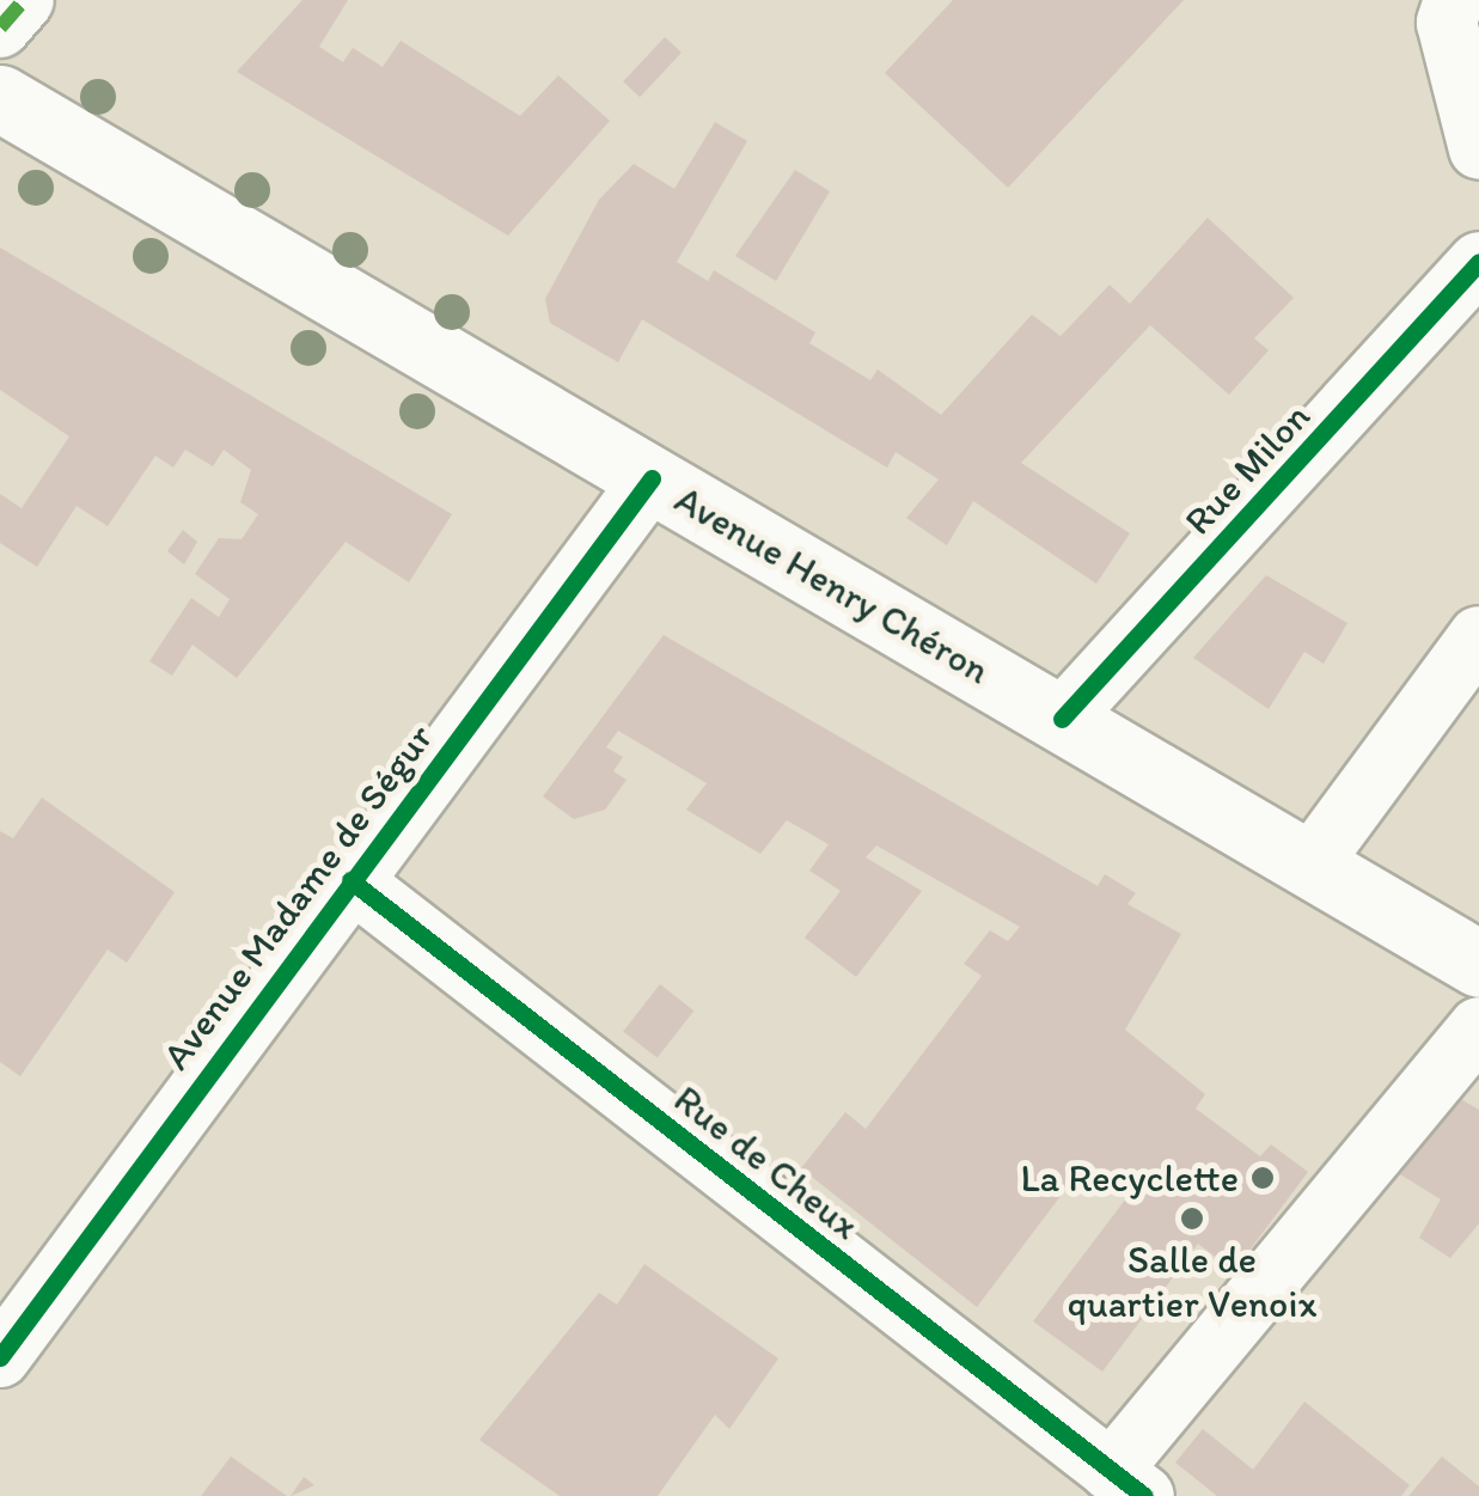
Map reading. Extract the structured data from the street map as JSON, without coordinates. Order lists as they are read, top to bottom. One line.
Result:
{"streets":{"main road":["Avenue Henry Chéron"],"street":["Rue Milon","Avenue Madame de Ségur","Rue de Cheux"]},"crossings":[["Rue Milon","Avenue Henry Chéron"],["Avenue Henry Chéron","Avenue Madame de Ségur"],["Avenue Madame de Ségur","Rue de Cheux"]],"places":["La Recyclette","Salle de quartier Venoix"]}
